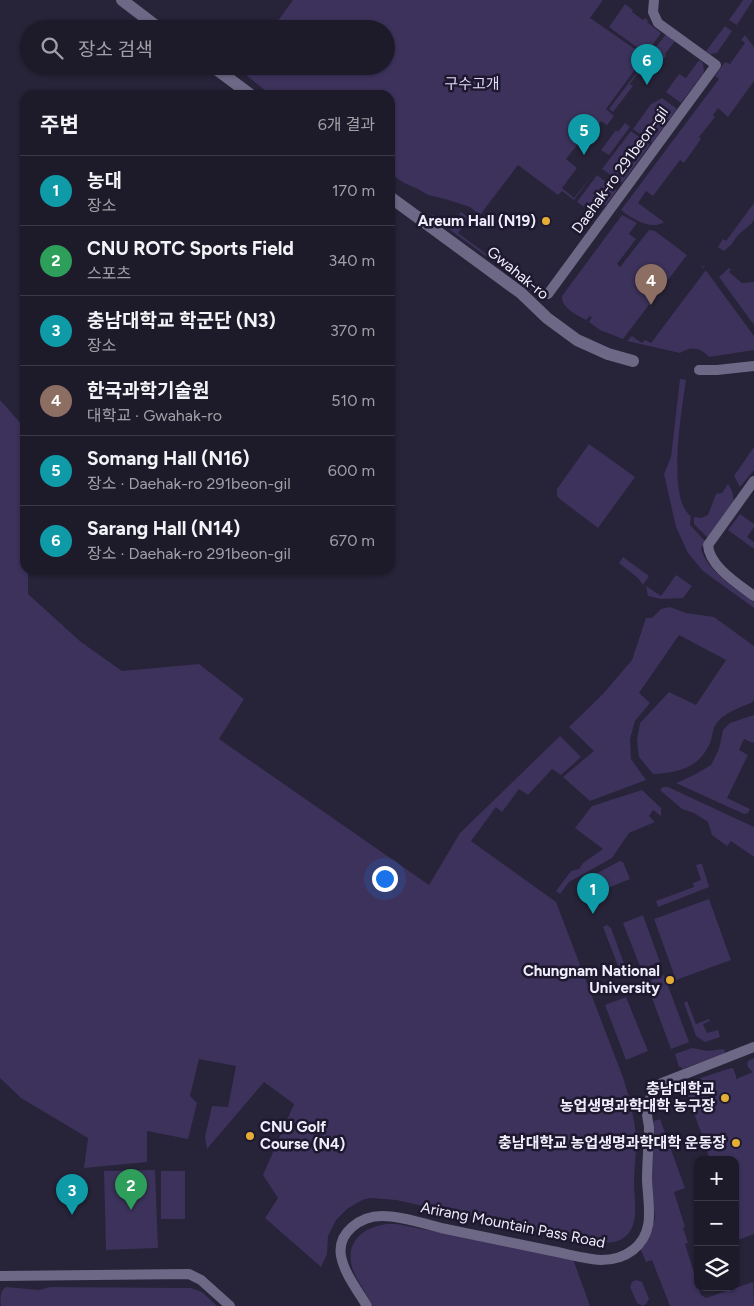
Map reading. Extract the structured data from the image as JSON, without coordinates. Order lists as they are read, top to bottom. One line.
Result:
{"streets":{"street":["Daehak-ro 291beon-gil","Gwahak-ro","Arirang Mountain Pass Road"]},"parks":["구수고개"],"places":["Areum Hall (N19)","Chungnam National University","충남대학교 농업생명과학대학 농구장","CNU Golf Course (N4)","충남대학교 농업생명과학대학 운동장"],"page":{"search":"장소 검색","pins":["6","5","4","1","2","3"],"heading":["주변","6개 결과"],"list":[{"mark":"1","name":"농대","note":"장소","value":"170 m"},{"mark":"2","name":"CNU ROTC Sports Field","note":"스포츠","value":"340 m"},{"mark":"3","name":"충남대학교 학군단 (N3)","note":"장소","value":"370 m"},{"mark":"4","name":"한국과학기술원","note":"대학교 · Gwahak-ro","value":"510 m"},{"mark":"5","name":"Somang Hall (N16)","note":"장소 · Daehak-ro 291beon-gil","value":"600 m"},{"mark":"6","name":"Sarang Hall (N14)","note":"장소 · Daehak-ro 291beon-gil","value":"670 m"}],"map_buttons":["+","−"]}}
